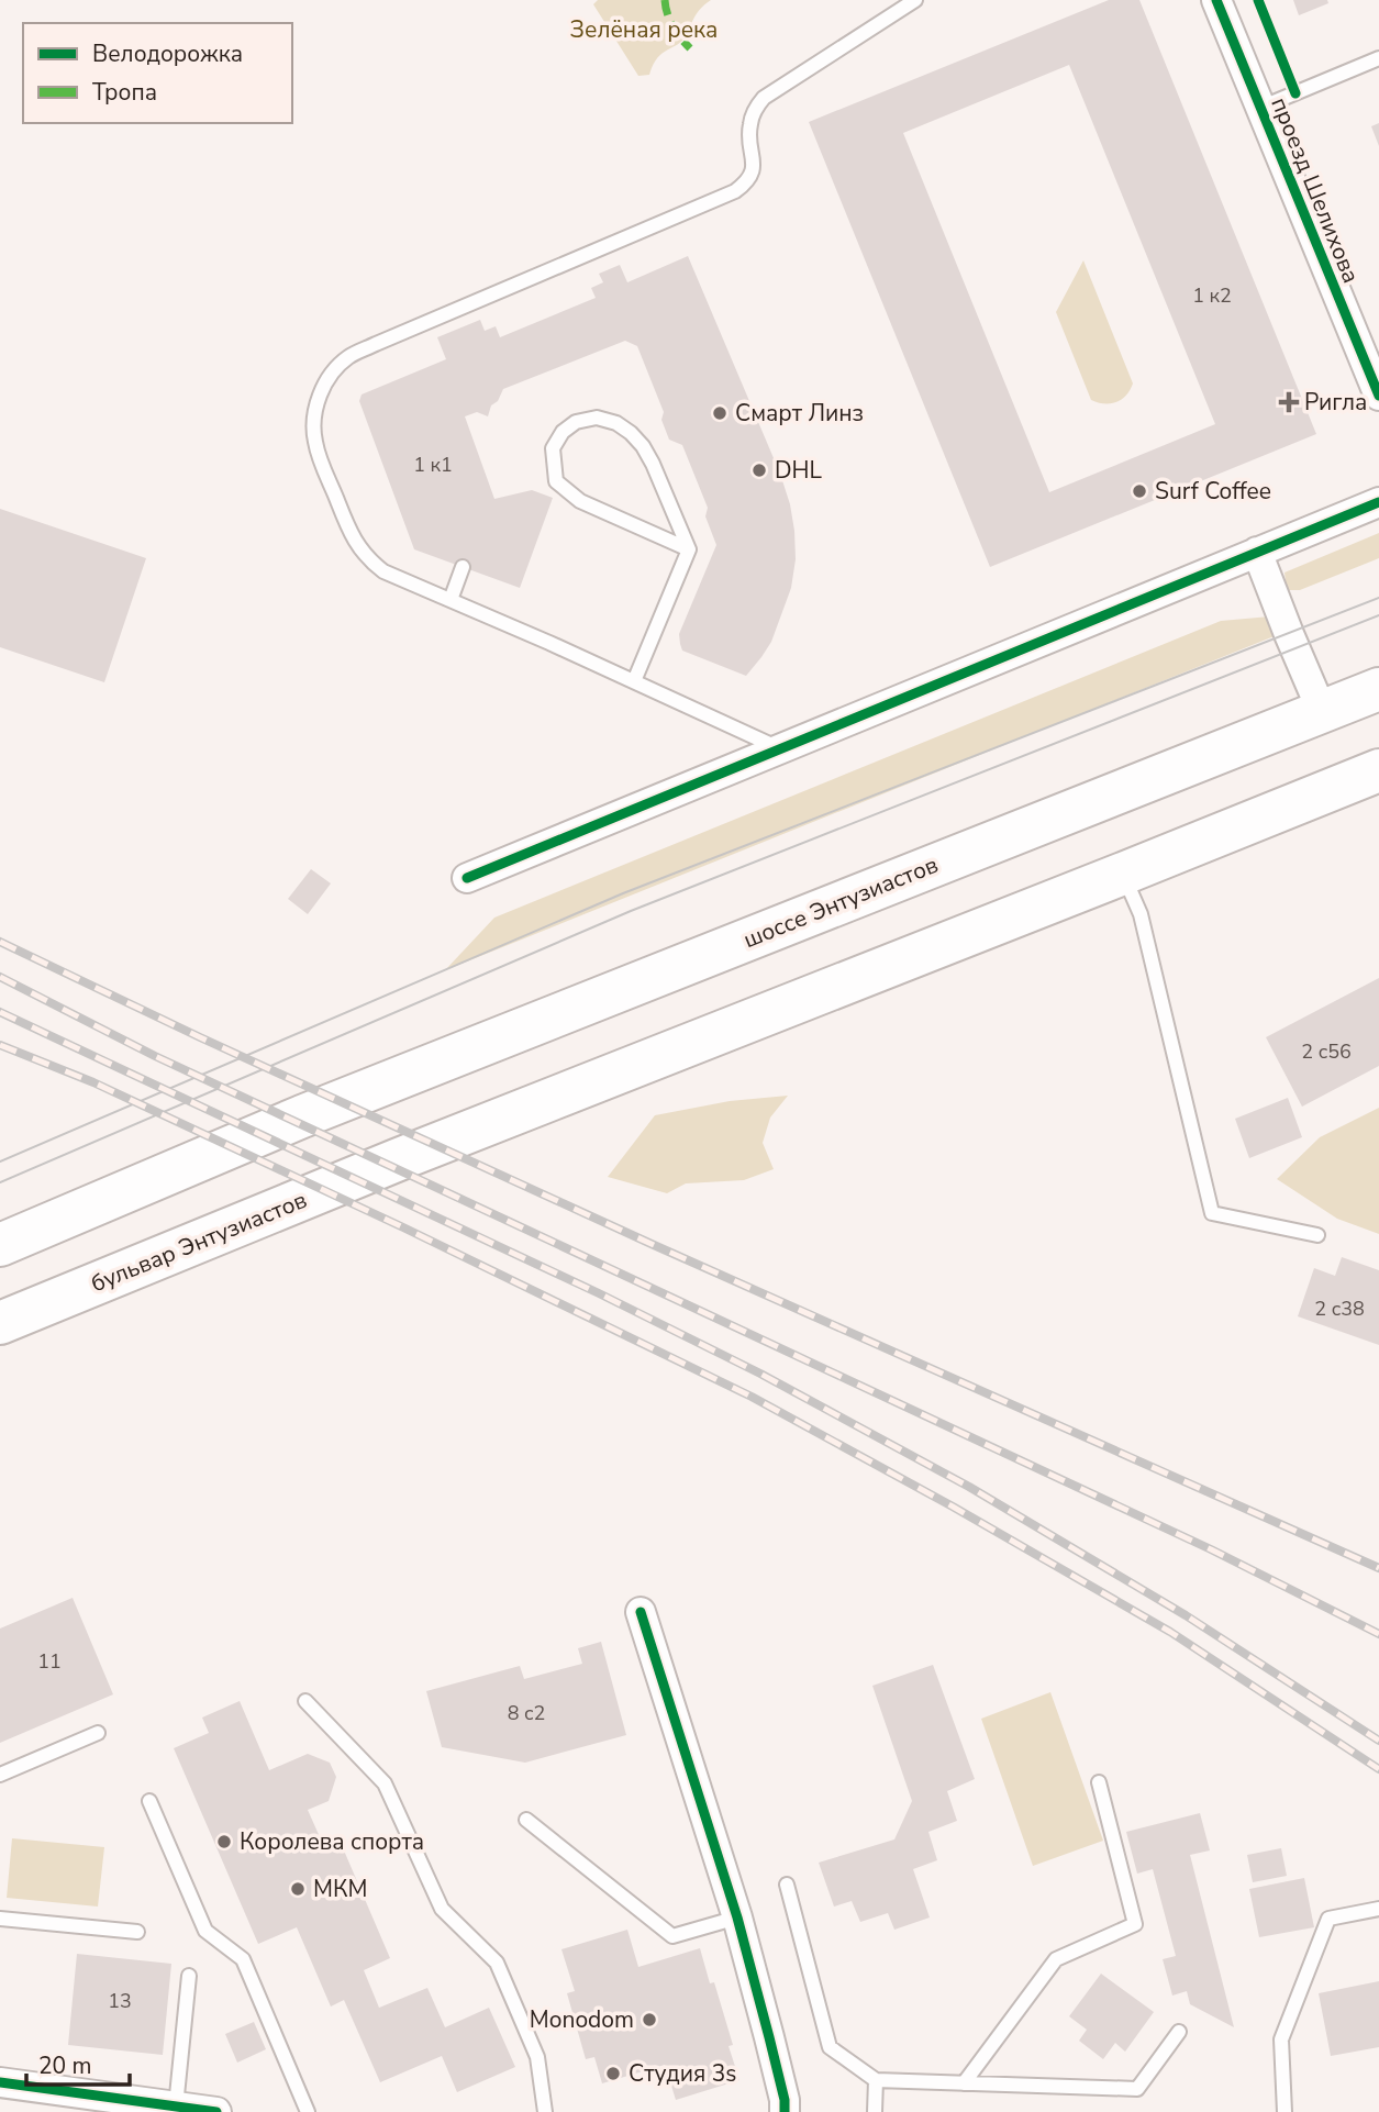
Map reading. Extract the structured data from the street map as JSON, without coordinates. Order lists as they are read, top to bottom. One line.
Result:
{"streets":{"main road":["шоссе Энтузиастов","бульвар Энтузиастов"],"street":["проезд Шелихова"]},"parks":["Зелёная река"],"places":{"health":["Ригла"],"other":["Смарт Линз","DHL","Surf Coffee","Королева спорта","МКМ","Monodom","Студия 3s"]},"house_numbers":["1 к2","1 к1","2 с56","2 с38","11","8 с2","13"],"legend":["Велодорожка","Тропа"],"scale_bar":"20 m"}
